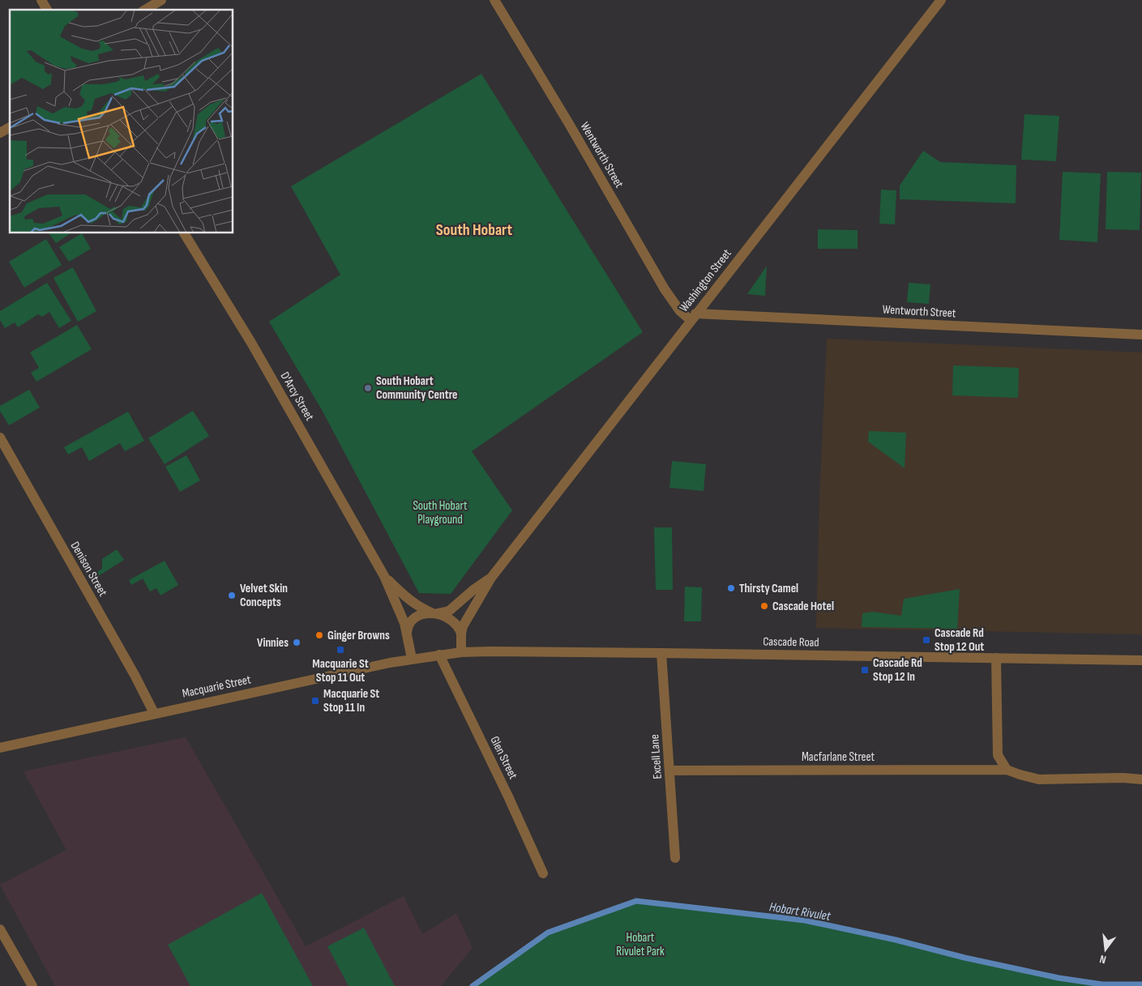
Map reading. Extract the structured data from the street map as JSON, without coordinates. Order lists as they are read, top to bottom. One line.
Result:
{"streets":{"street":["Wentworth Street","Washington Street","D'Arcy Street","Denison Street","Cascade Road","Macquarie Street","Excell Lane","Macfarlane Street","Glen Street"]},"crossings":[["Wentworth Street","Washington Street"],["Washington Street","D'Arcy Street"],["Washington Street","Cascade Road"],["Washington Street","Macquarie Street"],["Washington Street","Glen Street"],["D'Arcy Street","Cascade Road"],["D'Arcy Street","Macquarie Street"],["D'Arcy Street","Glen Street"],["Denison Street","Macquarie Street"],["Cascade Road","Macquarie Street"],["Cascade Road","Excell Lane"],["Cascade Road","Glen Street"],["Macquarie Street","Glen Street"],["Excell Lane","Macfarlane Street"]],"districts":["South Hobart"],"water":["Hobart Rivulet"],"parks":["South Hobart Playground","Hobart Rivulet Park"],"places":{"other":["South Hobart Community Centre","Thirsty Camel","Velvet Skin Concepts","Cascade Hotel","Ginger Browns","Vinnies"],"transit":["Cascade Rd Stop 12 Out","Macquarie St Stop 11 Out","Cascade Rd Stop 12 In","Macquarie St Stop 11 In"]},"north":"bottom"}
